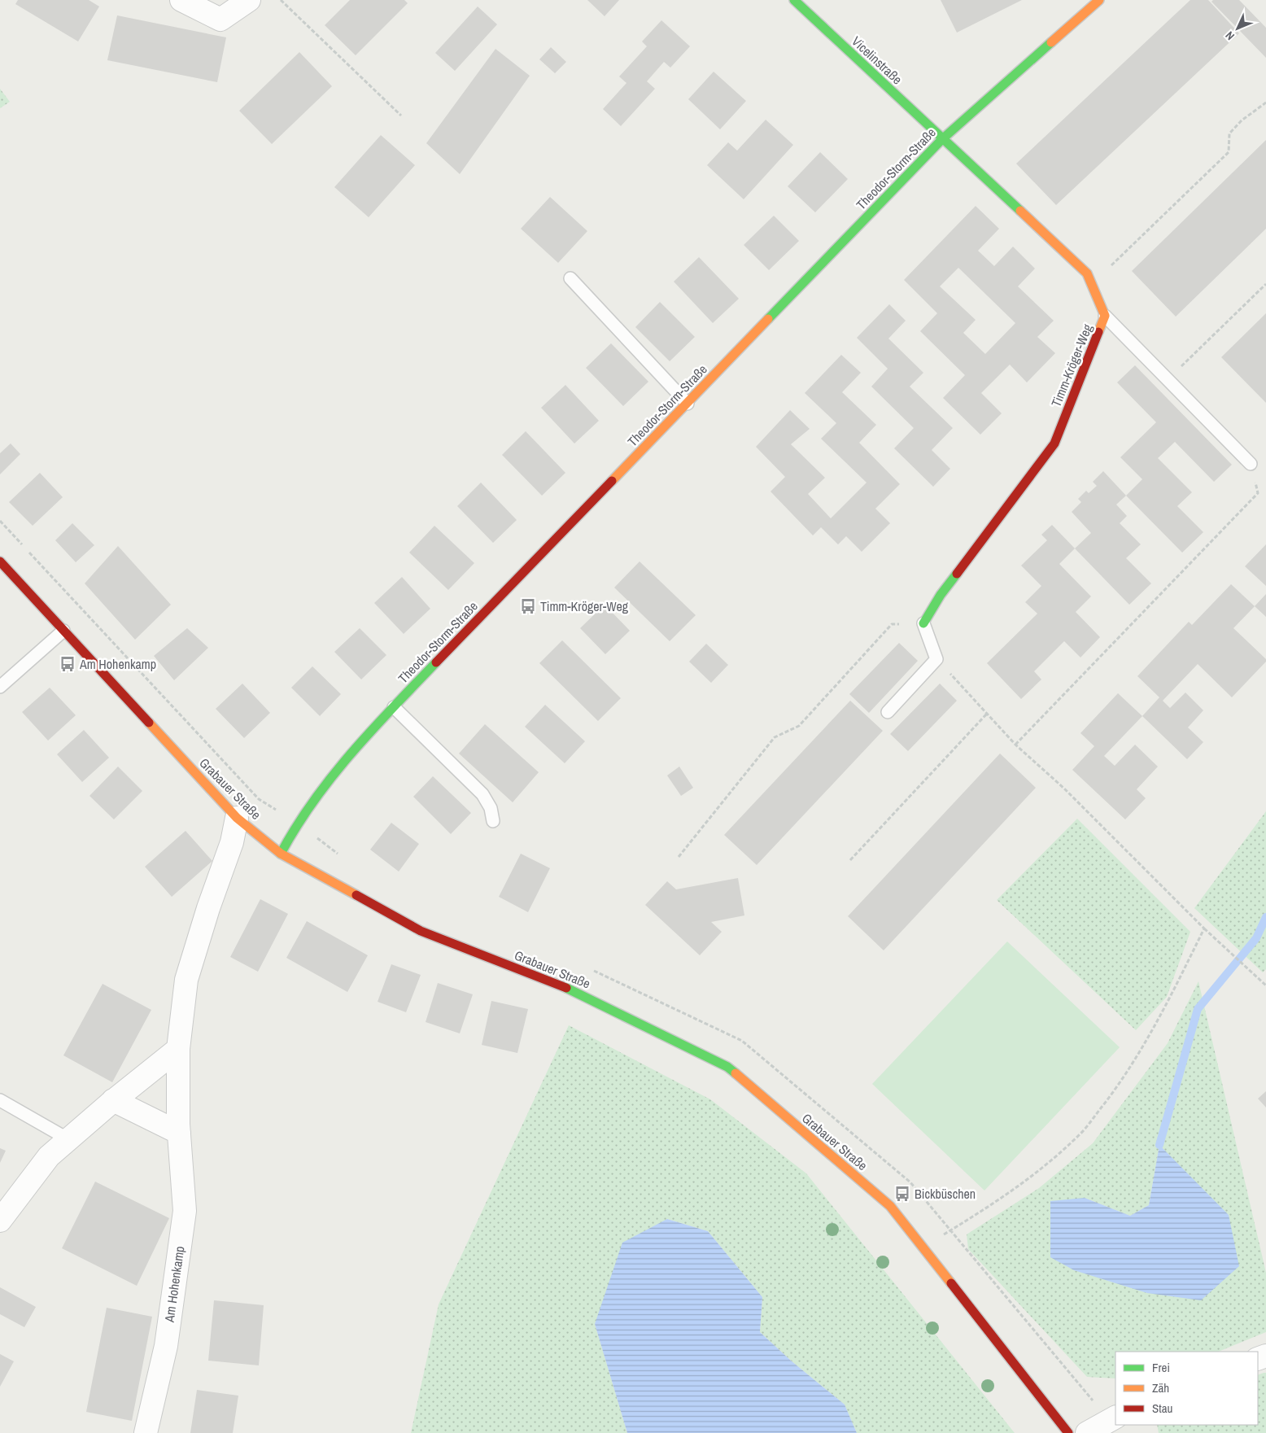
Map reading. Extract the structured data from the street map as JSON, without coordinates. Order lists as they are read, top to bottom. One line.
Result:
{"streets":{"street":["Vicelinstraße","Theodor-Storm-Straße","Timm-Kröger-Weg","Grabauer Straße","Am Hohenkamp"]},"crossings":[["Vicelinstraße","Theodor-Storm-Straße"],["Vicelinstraße","Timm-Kröger-Weg"],["Theodor-Storm-Straße","Timm-Kröger-Weg"],["Theodor-Storm-Straße","Grabauer Straße"],["Grabauer Straße","Am Hohenkamp"]],"places":{"bus stop":["Timm-Kröger-Weg","Am Hohenkamp","Bickbüschen"]},"legend":["Frei","Zäh","Stau"],"north":"bottom left"}
